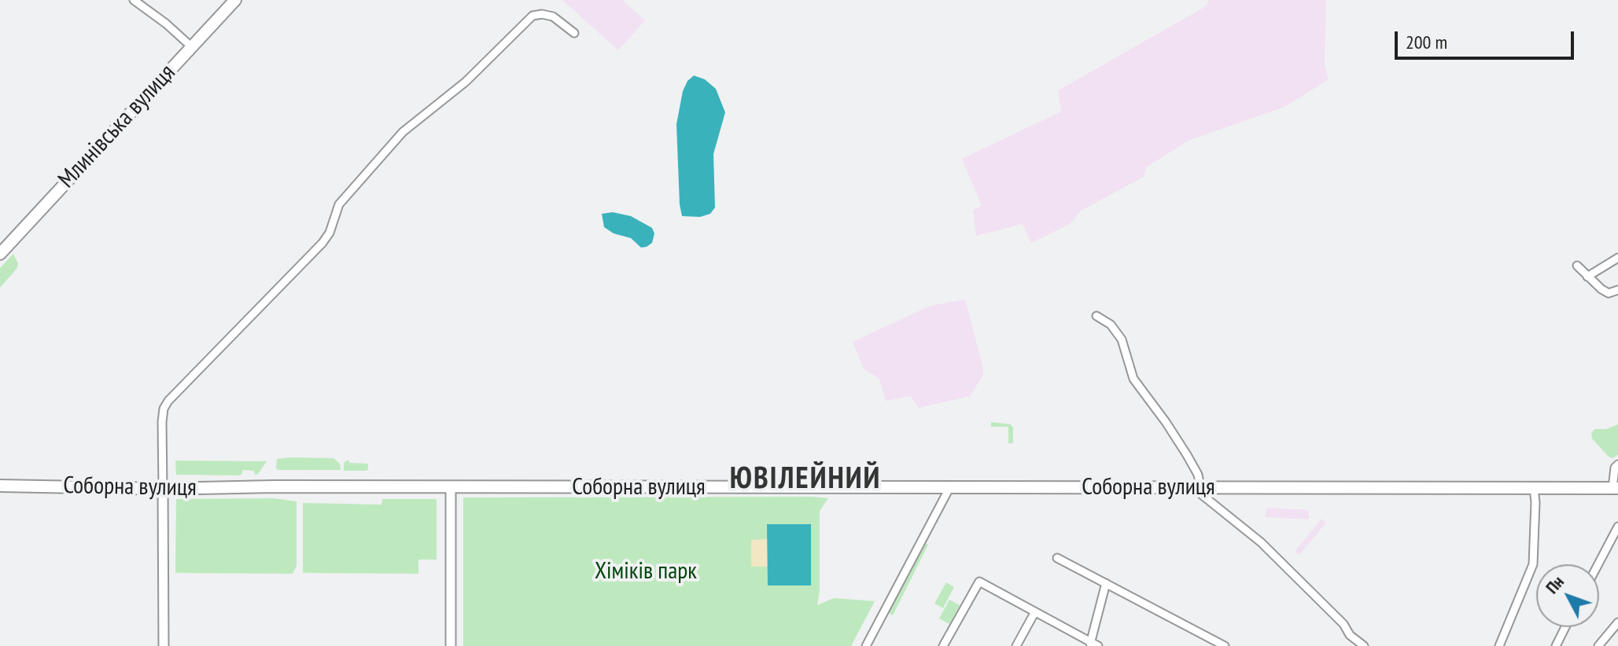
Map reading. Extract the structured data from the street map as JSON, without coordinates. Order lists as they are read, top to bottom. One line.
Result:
{"streets":{"main road":["Млинівська вулиця","Соборна вулиця"]},"districts":["ЮВІЛЕЙНИЙ"],"parks":["Хіміків парк"],"scale_bar":"200 m","north":"top left"}
